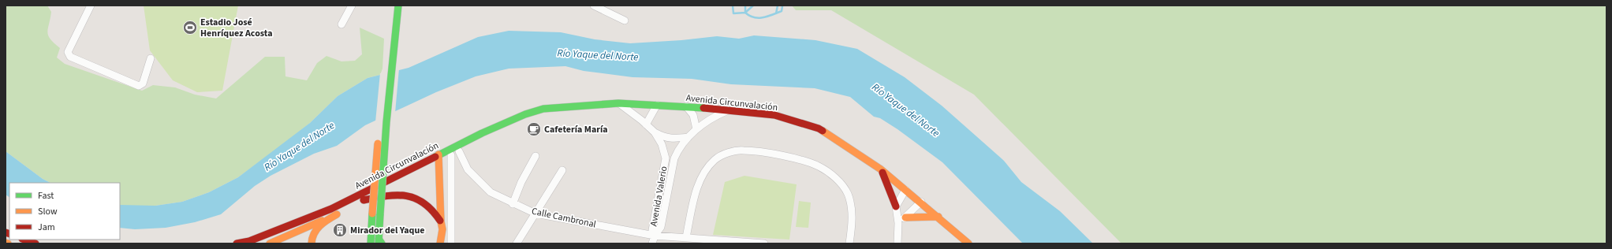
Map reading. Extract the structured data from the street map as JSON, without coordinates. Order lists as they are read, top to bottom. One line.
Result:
{"streets":{"main road":["Avenida Circunvalación"],"street":["Avenida Valerio","Calle Cambronal"]},"crossings":[["Avenida Circunvalación","Avenida Valerio"],["Avenida Circunvalación","Calle Cambronal"],["Avenida Valerio","Calle Cambronal"]],"water":["Río Yaque del Norte"],"places":{"sports":["Estadio José Henríquez Acosta"],"cafe":["Cafetería María"],"building":["Mirador del Yaque"]},"legend":["Fast","Slow","Jam"]}
